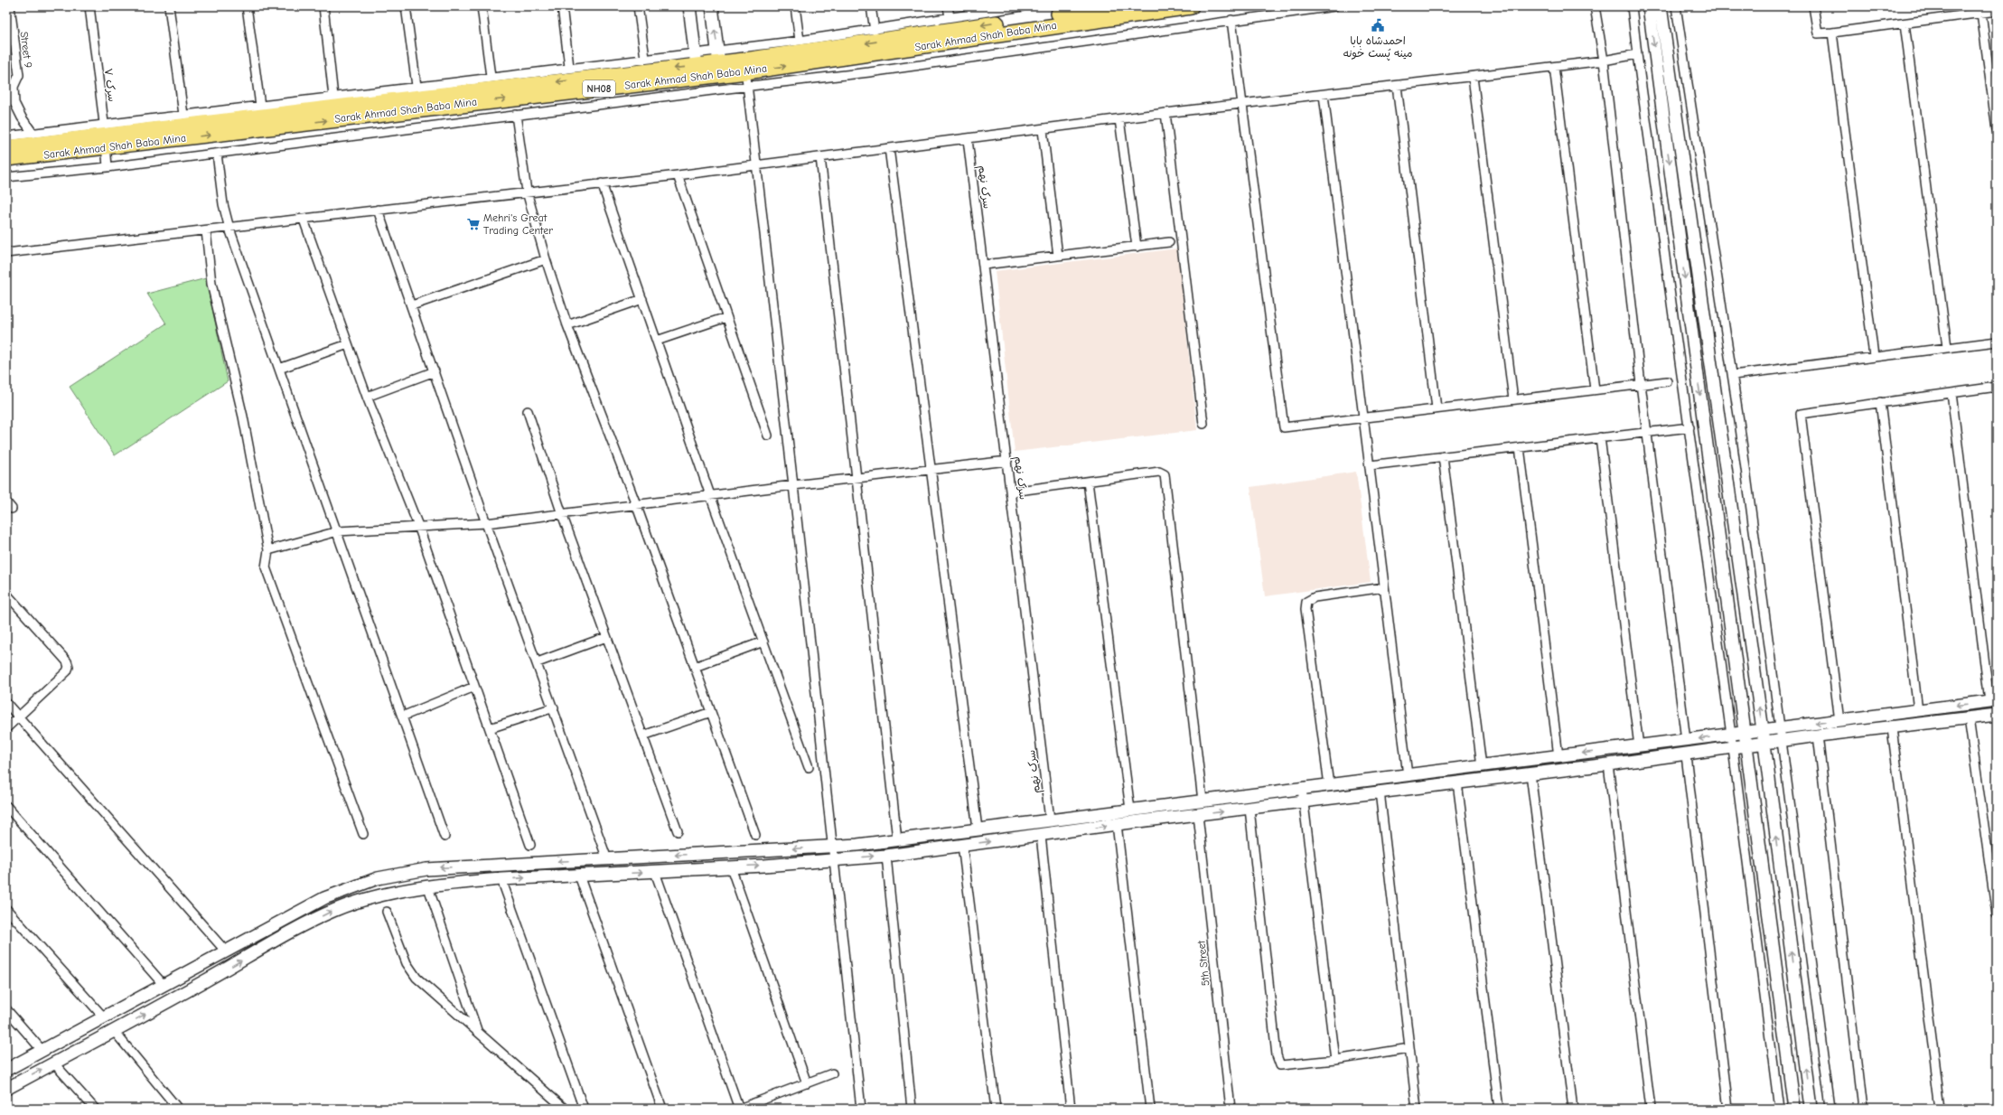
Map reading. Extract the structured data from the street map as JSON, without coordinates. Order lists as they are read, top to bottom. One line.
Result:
{"streets":{"highway":["Sarak Ahmad Shah Baba Mina","NH08"],"street":["Street 9","سرک ۷","سرک نهم","5th Street"]},"crossings":[["Sarak Ahmad Shah Baba Mina","سرک ۷"],["Sarak Ahmad Shah Baba Mina","NH08"],["سرک ۷","NH08"]],"places":{"public building":["احمدشاه بابا مینه پُست خونه"],"supermarket":["Mehri's Great Trading Center"]}}
